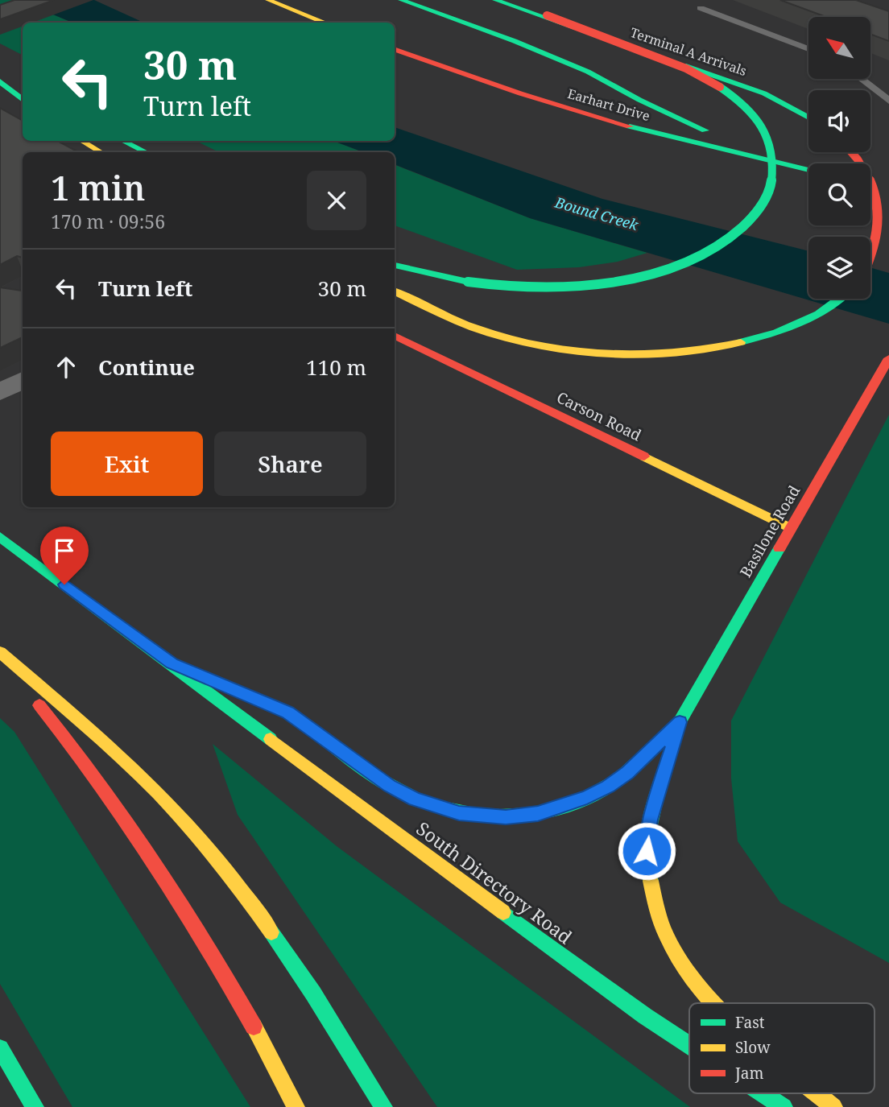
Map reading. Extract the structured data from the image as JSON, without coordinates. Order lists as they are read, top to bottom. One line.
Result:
{"streets":{"main road":["Terminal A Arrivals","Earhart Drive","Carson Road","Basilone Road","South Directory Road"]},"crossings":[["Carson Road","Basilone Road"]],"water":["Bound Creek"],"legend":["Fast","Slow","Jam"],"north":"top left","page":{"turn":["30 m","Turn left"],"heading":["1 min","170 m · 09:56"],"list":[{"name":"Turn left","value":"30 m"},{"name":"Continue","value":"110 m"}],"buttons":["Exit","Share"]}}
